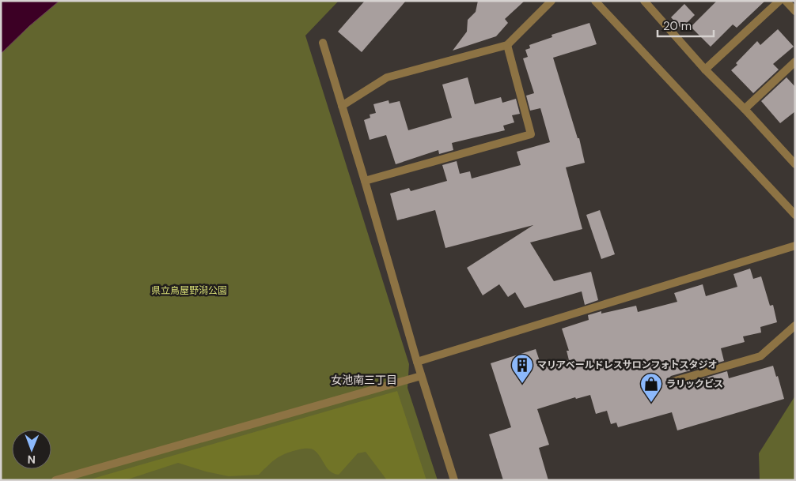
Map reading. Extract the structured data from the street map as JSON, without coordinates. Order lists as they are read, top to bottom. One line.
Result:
{"districts":["女池南三丁目"],"parks":["県立鳥屋野潟公園"],"places":{"building":["マリアベールドレスサロンフォトスタジオ"],"shop":["ラリックビス"]},"scale_bar":"20 m","north":"bottom"}
